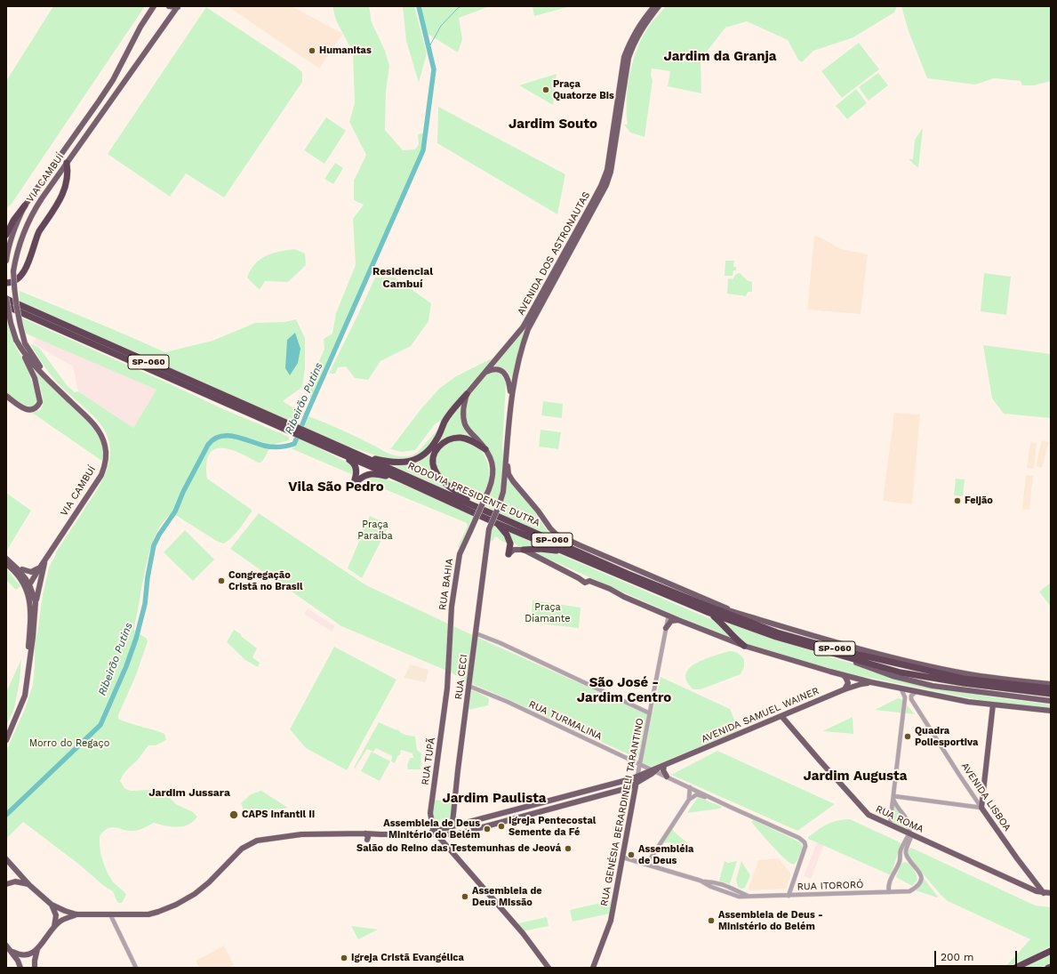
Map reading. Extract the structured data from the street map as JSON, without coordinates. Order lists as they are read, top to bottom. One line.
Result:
{"streets":{"highway":["SP-060","RODOVIA PRESIDENTE DUTRA"],"main road":["VIA CAMBUÍ","AVENIDA DOS ASTRONAUTAS","RUA BAHIA","RUA CECI","AVENIDA SAMUEL WAINER","RUA TUPÃ","AVENIDA LISBOA","RUA GENÉSIA BERARDINELI TARANTINO","RUA ROMA"],"street":["RUA TURMALINA","RUA ITORORÓ"]},"crossings":[["VIA CAMBUÍ","RODOVIA PRESIDENTE DUTRA"],["AVENIDA DOS ASTRONAUTAS","RUA BAHIA"],["AVENIDA DOS ASTRONAUTAS","RUA CECI"],["RUA BAHIA","RUA TUPÃ"],["RUA CECI","RUA TURMALINA"],["AVENIDA SAMUEL WAINER","RUA TURMALINA"],["AVENIDA SAMUEL WAINER","RUA ROMA"],["RUA TURMALINA","RUA GENÉSIA BERARDINELI TARANTINO"],["AVENIDA LISBOA","RUA ROMA"],["RUA GENÉSIA BERARDINELI TARANTINO","RUA ITORORÓ"]],"districts":["Jardim da Granja","Jardim Souto","Residencial Cambuí","Vila São Pedro","São José - Jardim Centro","Jardim Augusta","Jardim Jussara","Jardim Paulista"],"water":["Ribeirão Putins"],"parks":["Praça Paraíba","Praça Diamante","Morro do Regaço"],"places":["Humanitas","Praça Quatorze Bis","Feijão","Congregação Cristã no Brasil","Quadra Poliesportiva","CAPS Infantil II","Igreja Pentecostal Semente da Fé","Assembleia de Deus Minitério do Belém","Salão do Reino das Testemunhas de Jeová","Assembléia de Deus","Assembleia de Deus Missão","Assembleia de Deus - Ministério do Belém","Igreja Cristã Evangélica"],"scale_bar":"200 m"}
